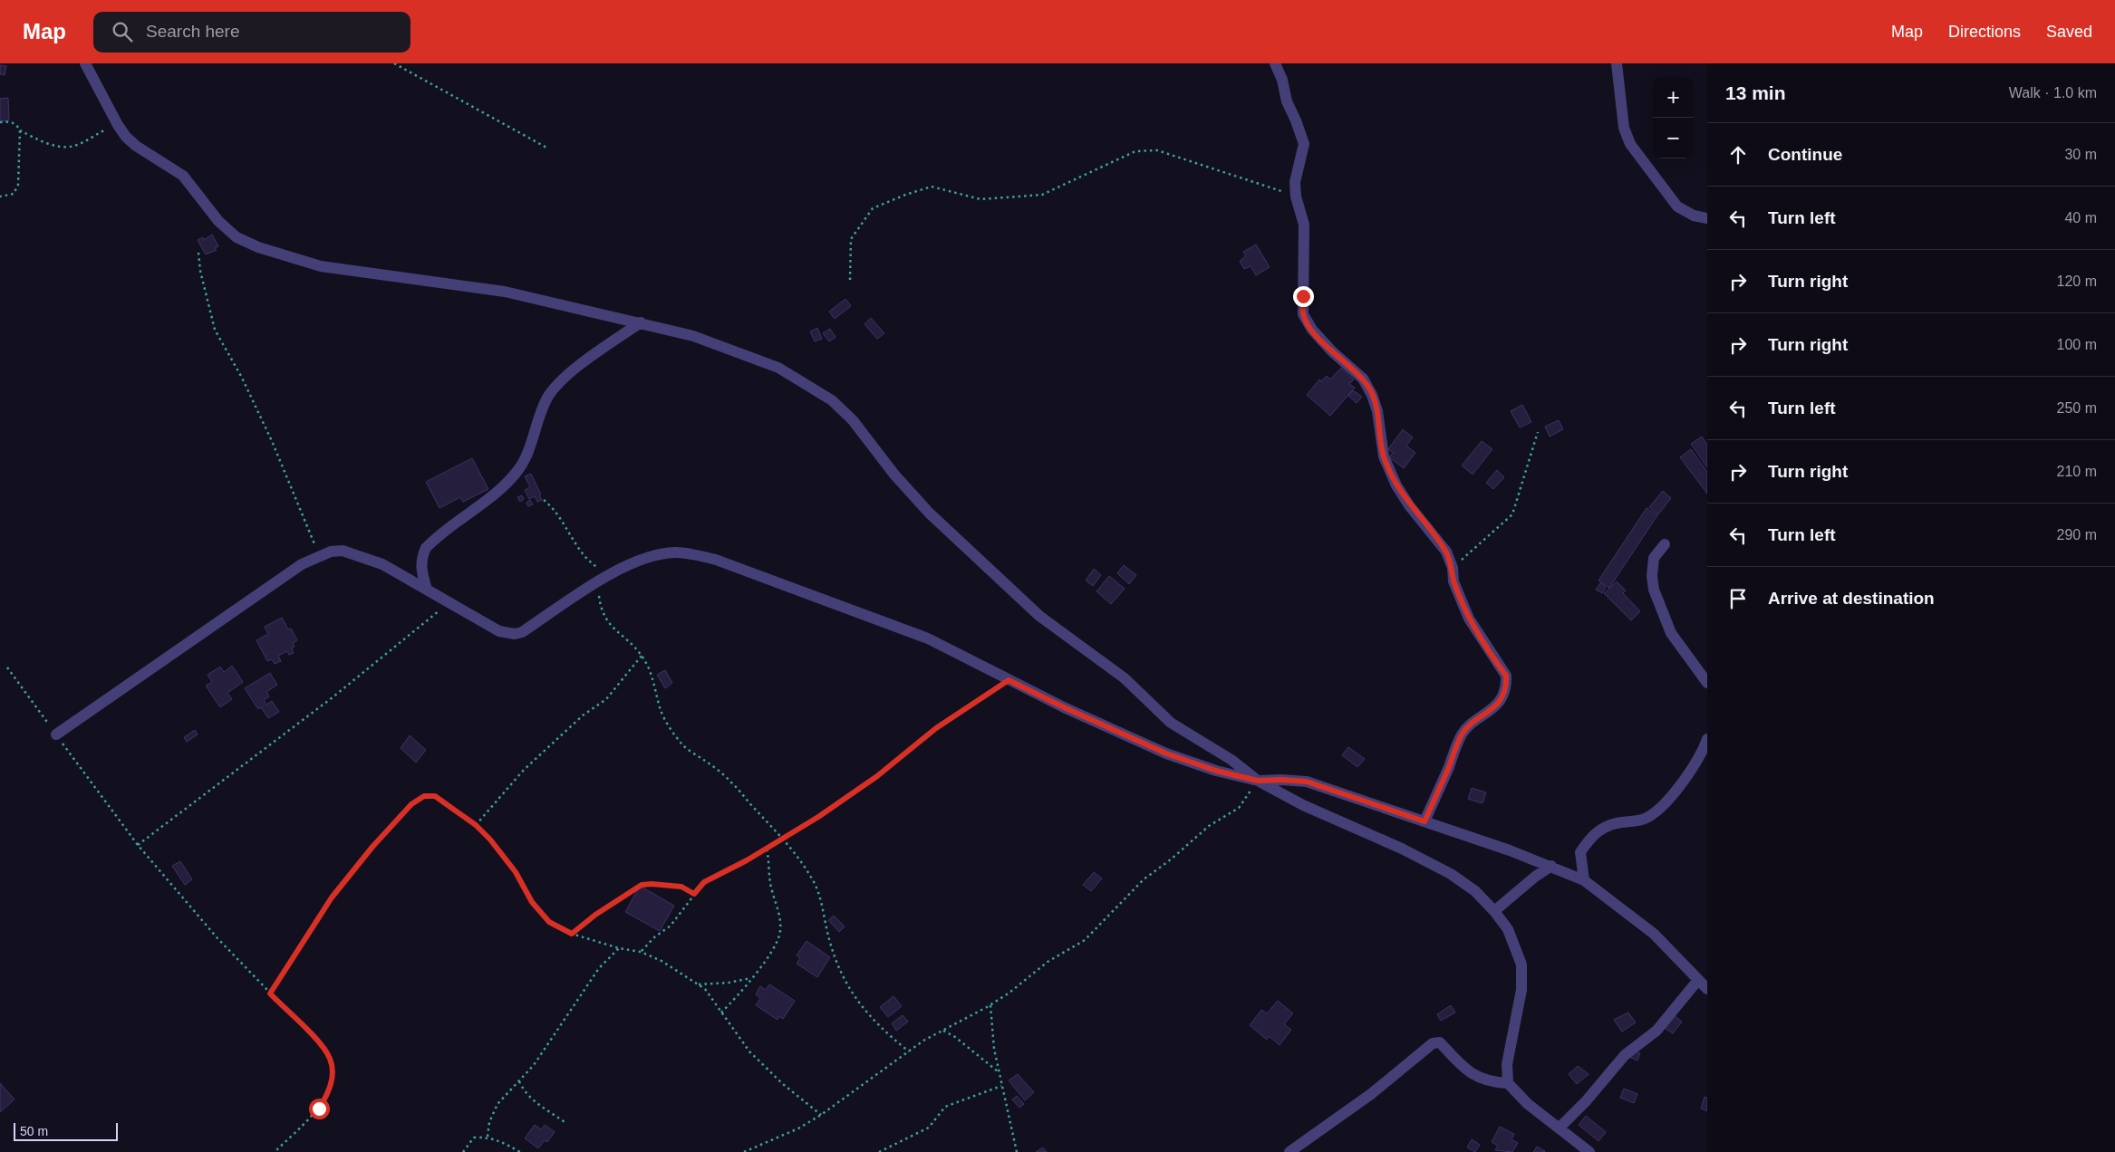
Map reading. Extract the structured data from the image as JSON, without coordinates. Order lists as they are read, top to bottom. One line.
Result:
{"scale_bar":"50 m","page":{"header":"Map","search":"Search here","nav":["Map","Directions","Saved"],"heading":["13 min","Walk · 1.0 km"],"map_buttons":["+","−"],"list":[["Continue","30 m"],["Turn left","40 m"],["Turn right","120 m"],["Turn right","100 m"],["Turn left","250 m"],["Turn right","210 m"],["Turn left","290 m"],"Arrive at destination"],"scale":"50 m"}}
